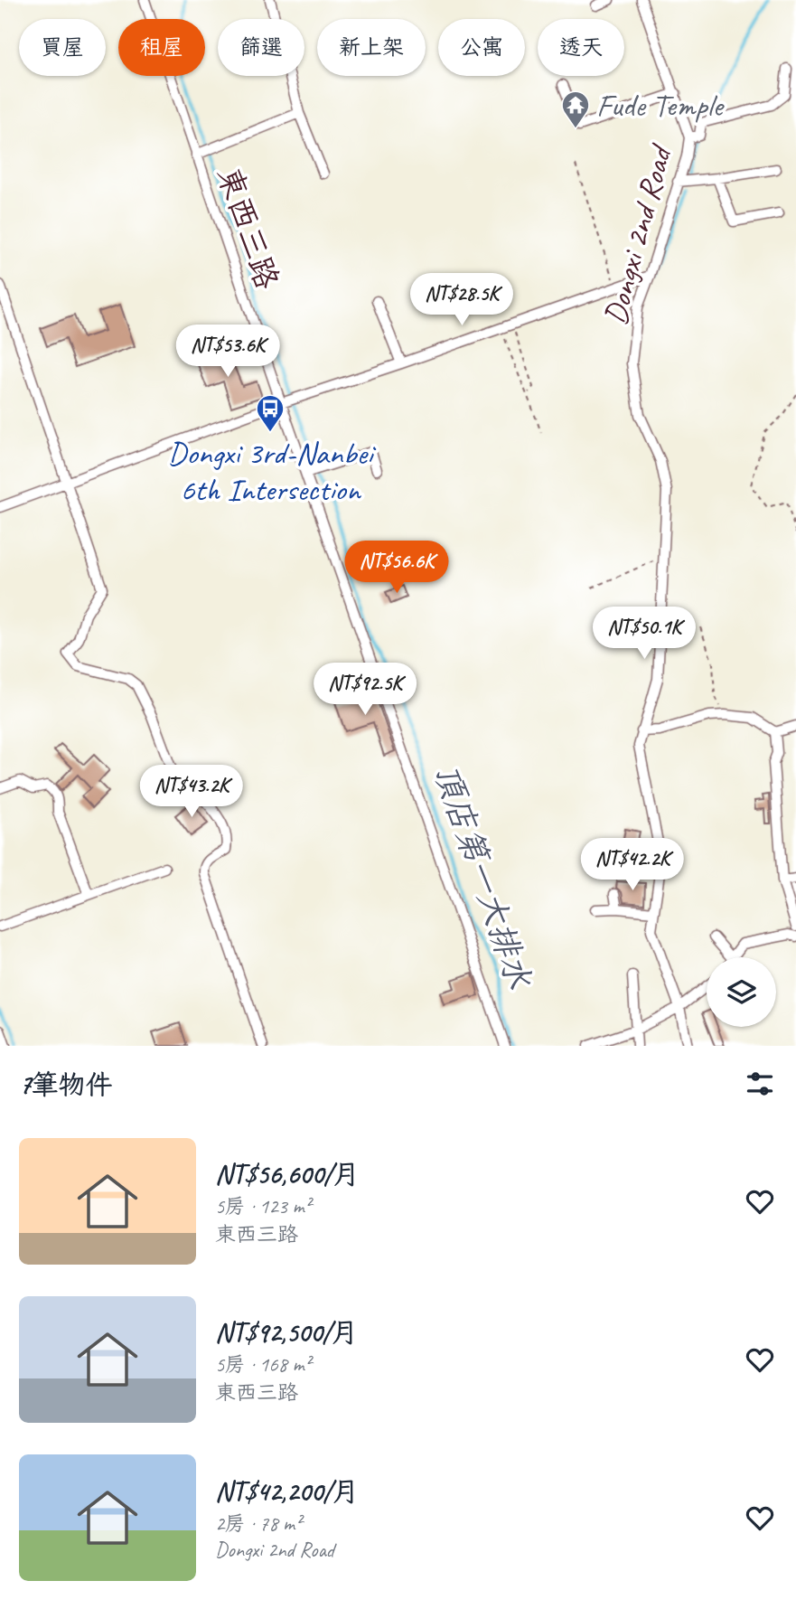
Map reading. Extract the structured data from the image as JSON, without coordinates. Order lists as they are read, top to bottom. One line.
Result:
{"streets":{"street":["東西三路","Dongxi 2nd Road"]},"water":["頂店第一大排水"],"places":{"temple":["Fude Temple"],"bus stop":["Dongxi 3rd-Nanbei 6th Intersection"]},"page":{"chip":["買屋","租屋","篩選","新上架","公寓","透天"],"price":["NT$28.5K","NT$53.6K","NT$56.6K","NT$50.1K","NT$92.5K","NT$43.2K","NT$42.2K"],"heading":"7筆物件","list":[{"name":"NT$56,600/月","note":"5房 · 123 m² · 東西三路"},{"name":"NT$92,500/月","note":"5房 · 168 m² · 東西三路"},{"name":"NT$42,200/月","note":"2房 · 78 m² · Dongxi 2nd Road"}]}}
